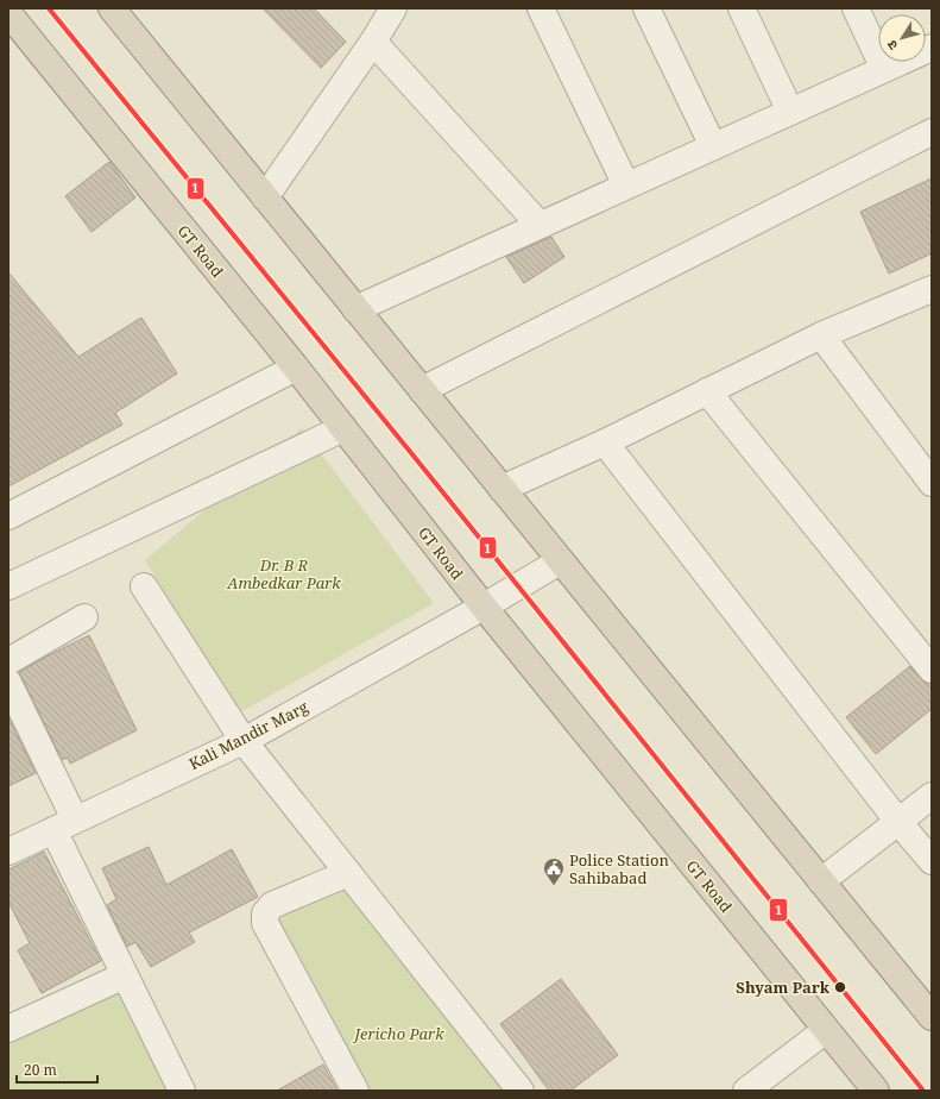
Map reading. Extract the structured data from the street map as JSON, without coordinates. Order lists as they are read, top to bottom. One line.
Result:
{"streets":{"highway":["GT Road"],"street":["Kali Mandir Marg"]},"crossings":[["GT Road","Kali Mandir Marg"]],"parks":["Dr. B R Ambedkar Park","Jericho Park"],"places":{"public building":["Police Station Sahibabad"],"other":["Shyam Park"]},"lines":["transit line 1"],"scale_bar":"20 m","north":"bottom left"}
